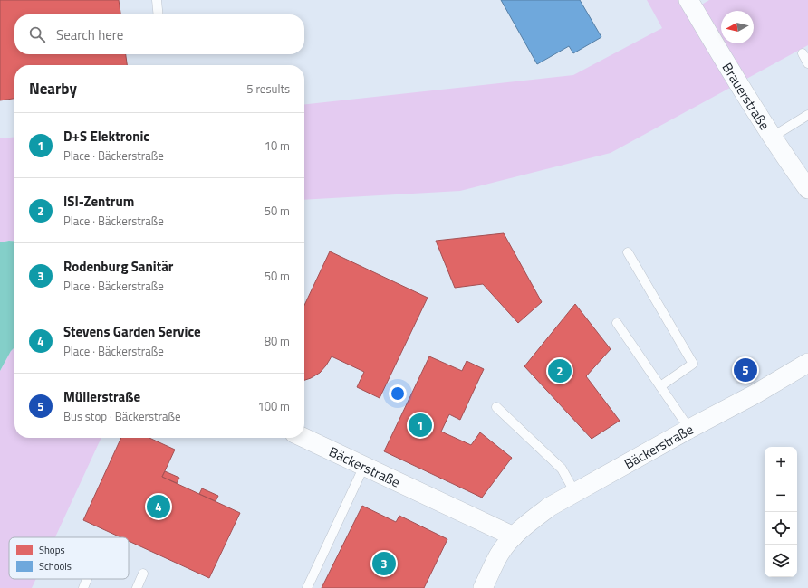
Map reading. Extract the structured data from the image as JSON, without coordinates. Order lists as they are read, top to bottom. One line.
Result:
{"streets":{"street":["Brauerstraße","Bäckerstraße"]},"legend":["Shops","Schools"],"north":"left","page":{"search":"Search here","heading":["Nearby","5 results"],"list":[{"mark":"1","name":"D+S Elektronic","note":"Place · Bäckerstraße","value":"10 m"},{"mark":"2","name":"ISI-Zentrum","note":"Place · Bäckerstraße","value":"50 m"},{"mark":"3","name":"Rodenburg Sanitär","note":"Place · Bäckerstraße","value":"50 m"},{"mark":"4","name":"Stevens Garden Service","note":"Place · Bäckerstraße","value":"80 m"},{"mark":"5","name":"Müllerstraße","note":"Bus stop · Bäckerstraße","value":"100 m"}],"pins":["5","2","1","4","3"],"map_buttons":["+","−"]}}
